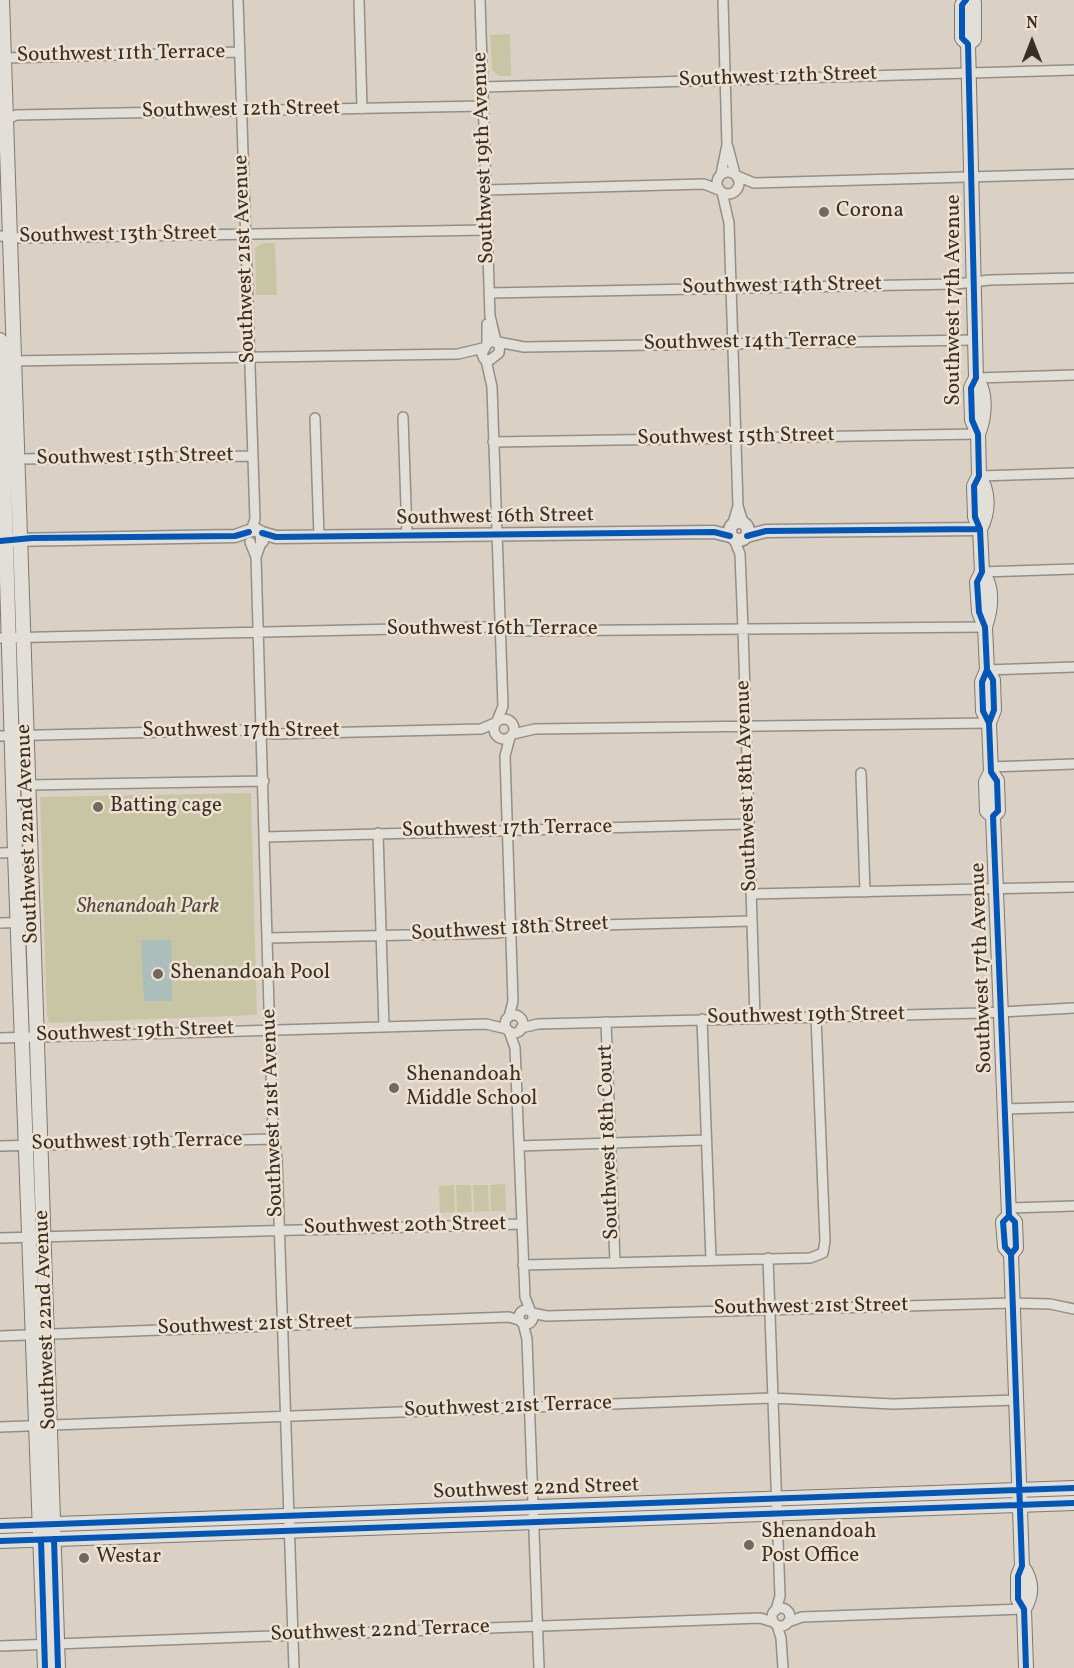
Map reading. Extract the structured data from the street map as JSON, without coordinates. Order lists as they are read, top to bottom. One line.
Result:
{"streets":{"main road":["Southwest 17th Avenue","Southwest 22nd Avenue","Southwest 22nd Street"],"street":["Southwest 11th Terrace","Southwest 12th Street","Southwest 19th Avenue","Southwest 13th Street","Southwest 21st Avenue","Southwest 14th Street","Southwest 14th Terrace","Southwest 15th Street","Southwest 16th Street","Southwest 16th Terrace","Southwest 17th Street","Southwest 18th Avenue","Southwest 17th Terrace","Southwest 18th Street","Southwest 19th Street","Southwest 18th Court","Southwest 19th Terrace","Southwest 20th Street","Southwest 21st Street","Southwest 21st Terrace","Southwest 22nd Terrace"]},"crossings":[["Southwest 11th Terrace","Southwest 21st Avenue"],["Southwest 11th Terrace","Southwest 22nd Avenue"],["Southwest 12th Street","Southwest 19th Avenue"],["Southwest 12th Street","Southwest 21st Avenue"],["Southwest 12th Street","Southwest 17th Avenue"],["Southwest 12th Street","Southwest 22nd Avenue"],["Southwest 19th Avenue","Southwest 13th Street"],["Southwest 19th Avenue","Southwest 14th Street"],["Southwest 19th Avenue","Southwest 14th Terrace"],["Southwest 13th Street","Southwest 21st Avenue"],["Southwest 13th Street","Southwest 22nd Avenue"],["Southwest 21st Avenue","Southwest 14th Terrace"],["Southwest 21st Avenue","Southwest 15th Street"],["Southwest 21st Avenue","Southwest 16th Street"],["Southwest 21st Avenue","Southwest 16th Terrace"],["Southwest 21st Avenue","Southwest 17th Street"],["Southwest 21st Avenue","Southwest 17th Terrace"],["Southwest 21st Avenue","Southwest 18th Street"],["Southwest 21st Avenue","Southwest 19th Street"],["Southwest 21st Avenue","Southwest 19th Terrace"],["Southwest 21st Avenue","Southwest 20th Street"],["Southwest 21st Avenue","Southwest 21st Street"],["Southwest 21st Avenue","Southwest 21st Terrace"],["Southwest 21st Avenue","Southwest 22nd Street"],["Southwest 21st Avenue","Southwest 22nd Terrace"],["Southwest 14th Street","Southwest 17th Avenue"],["Southwest 17th Avenue","Southwest 14th Terrace"],["Southwest 17th Avenue","Southwest 15th Street"],["Southwest 17th Avenue","Southwest 16th Street"],["Southwest 17th Avenue","Southwest 16th Terrace"],["Southwest 17th Avenue","Southwest 19th Street"],["Southwest 17th Avenue","Southwest 21st Street"],["Southwest 17th Avenue","Southwest 21st Terrace"],["Southwest 17th Avenue","Southwest 22nd Street"],["Southwest 17th Avenue","Southwest 22nd Terrace"],["Southwest 14th Terrace","Southwest 22nd Avenue"],["Southwest 15th Street","Southwest 22nd Avenue"],["Southwest 16th Street","Southwest 18th Avenue"],["Southwest 16th Street","Southwest 22nd Avenue"],["Southwest 16th Terrace","Southwest 18th Avenue"],["Southwest 16th Terrace","Southwest 22nd Avenue"],["Southwest 17th Street","Southwest 22nd Avenue"],["Southwest 18th Avenue","Southwest 17th Terrace"],["Southwest 18th Avenue","Southwest 18th Street"],["Southwest 18th Avenue","Southwest 19th Street"],["Southwest 22nd Avenue","Southwest 19th Street"],["Southwest 22nd Avenue","Southwest 19th Terrace"],["Southwest 22nd Avenue","Southwest 20th Street"],["Southwest 22nd Avenue","Southwest 21st Street"],["Southwest 22nd Avenue","Southwest 21st Terrace"],["Southwest 22nd Avenue","Southwest 22nd Street"],["Southwest 22nd Avenue","Southwest 22nd Terrace"],["Southwest 19th Street","Southwest 18th Court"]],"parks":["Shenandoah Park"],"places":["Corona","Batting cage","Shenandoah Pool","Shenandoah Middle School","Shenandoah Post Office","Westar"],"north":"top"}
